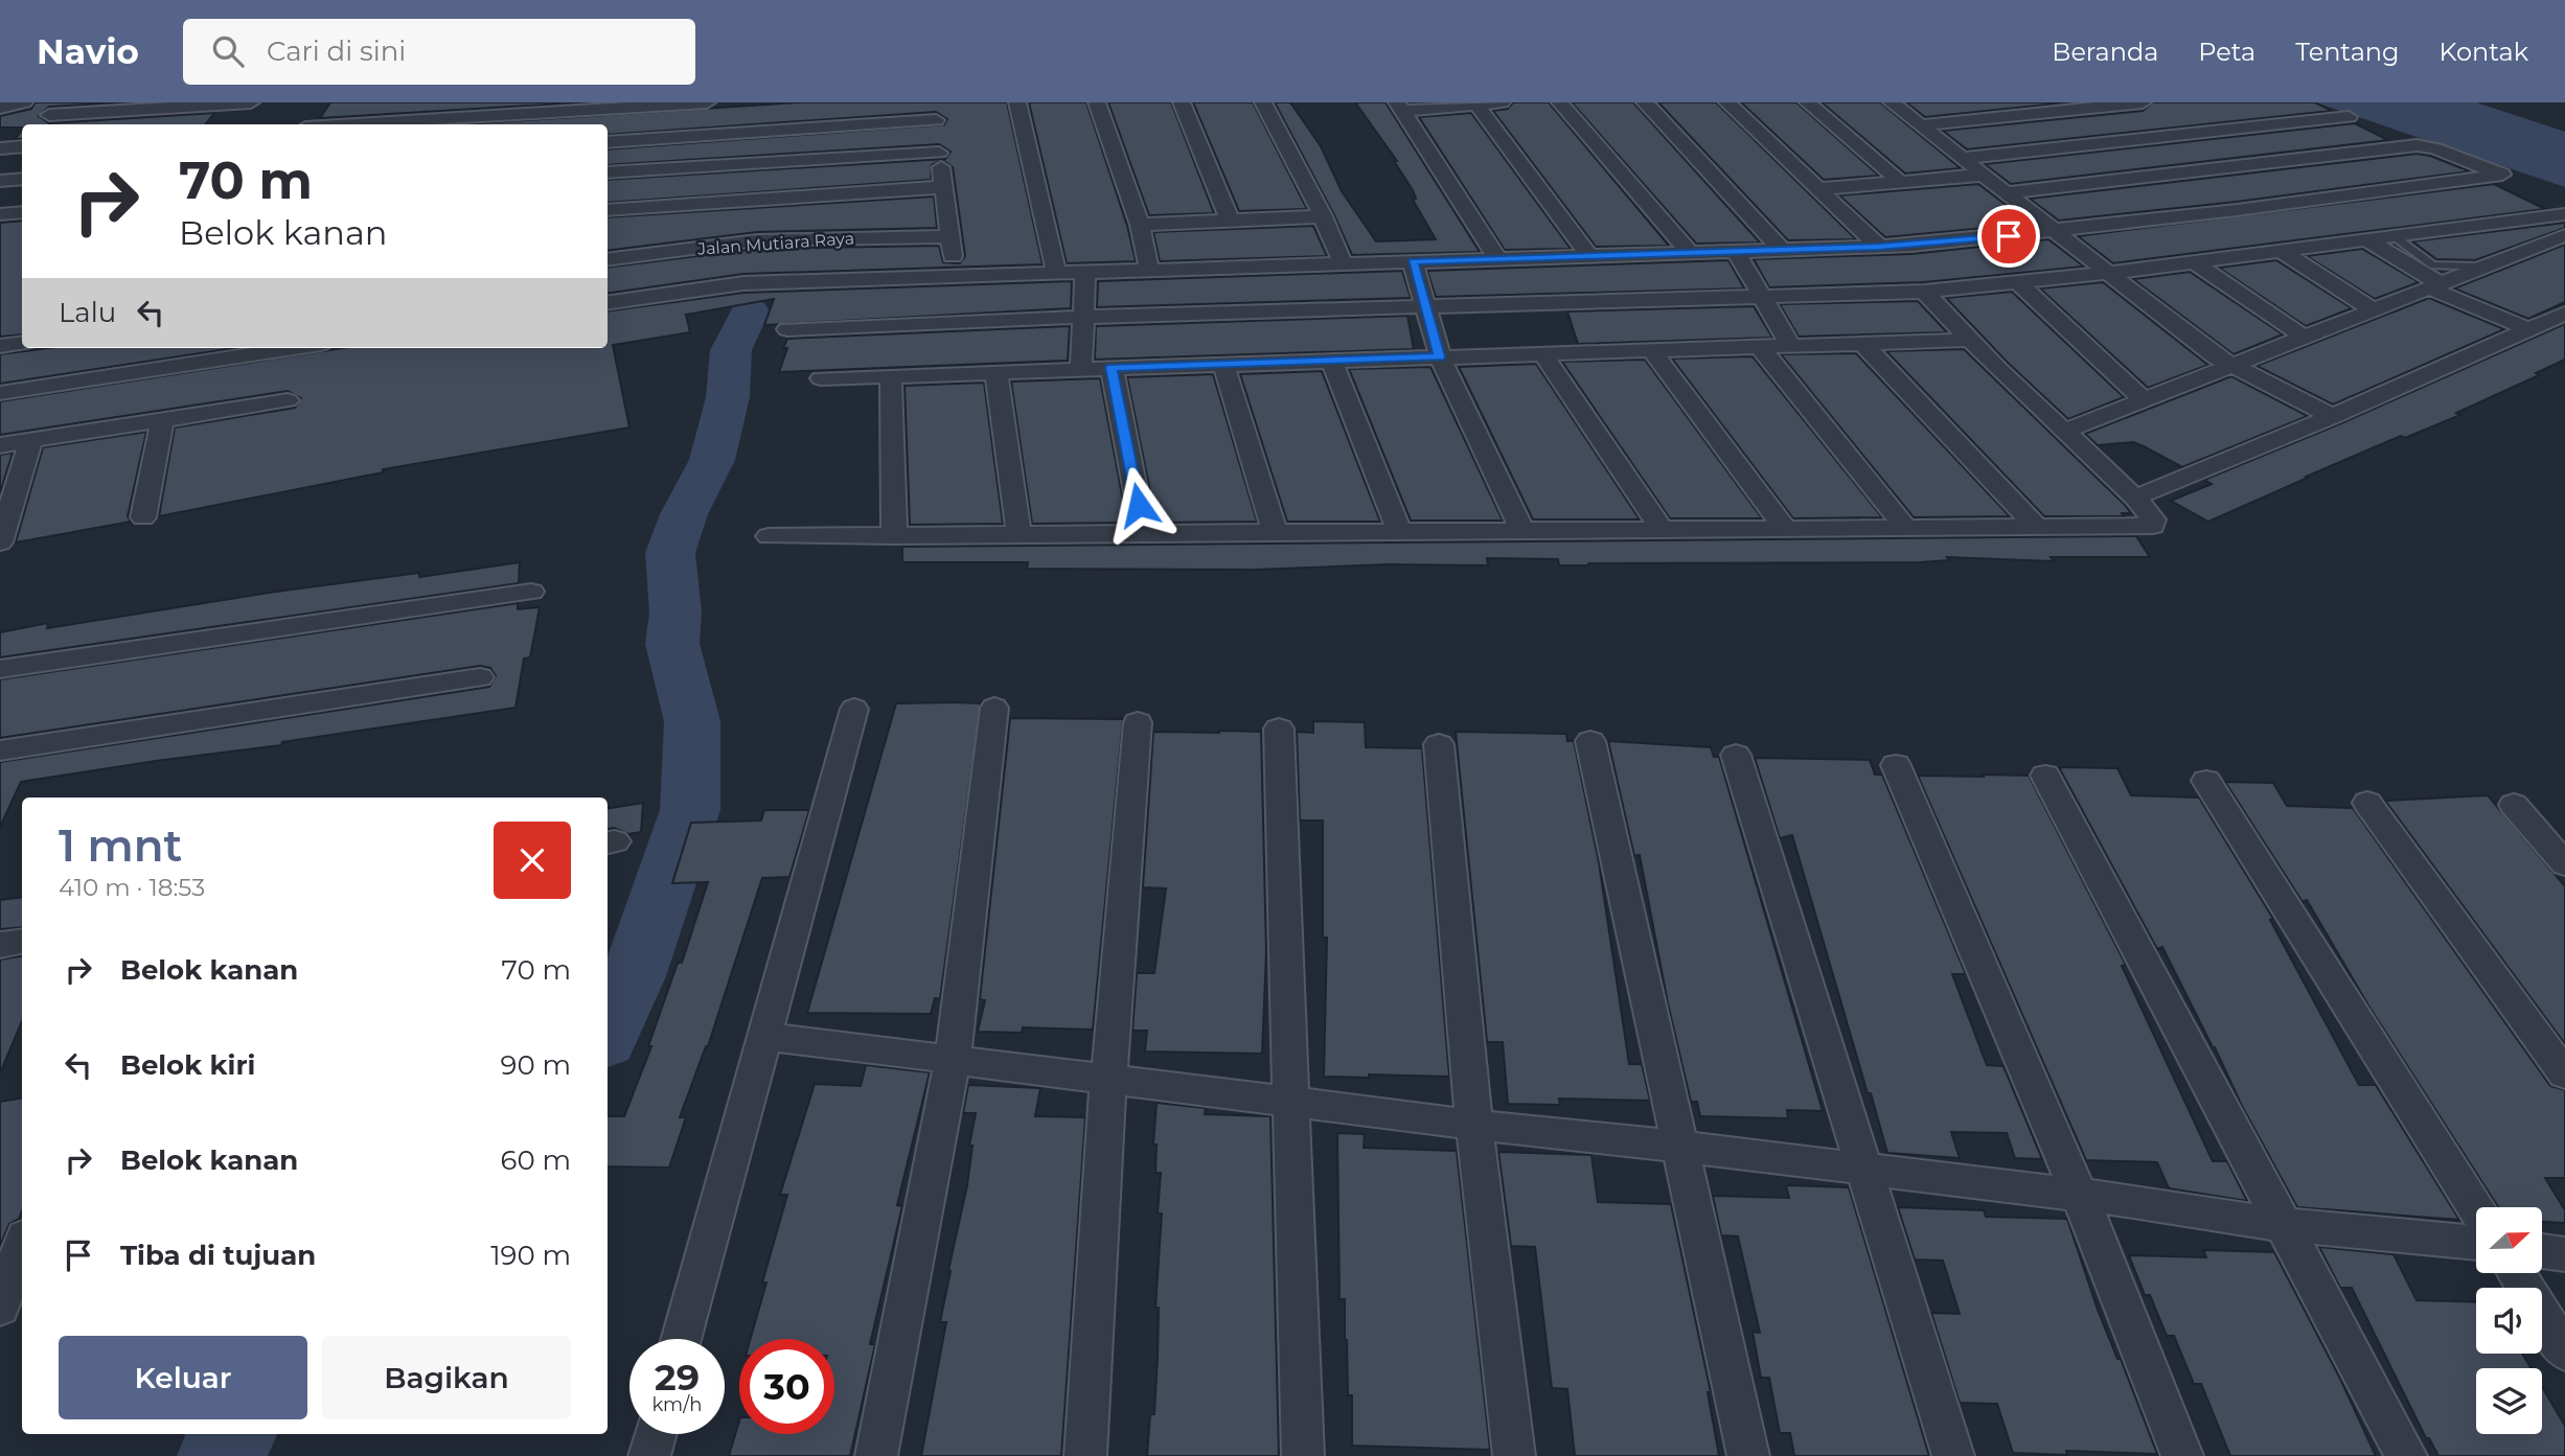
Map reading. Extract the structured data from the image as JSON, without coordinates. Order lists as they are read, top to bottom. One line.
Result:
{"streets":{"street":["Jalan Mutiara Raya"]},"north":"right","page":{"header":"Navio","search":"Cari di sini","nav":["Beranda","Peta","Tentang","Kontak"],"turn":["70 m","Belok kanan"],"then":"Lalu","heading":["1 mnt","410 m · 18:53"],"list":[{"name":"Belok kanan","value":"70 m"},{"name":"Belok kiri","value":"90 m"},{"name":"Belok kanan","value":"60 m"},{"name":"Tiba di tujuan","value":"190 m"}],"buttons":["Keluar","Bagikan"],"speed":"29 km/h","limit":"30"}}
